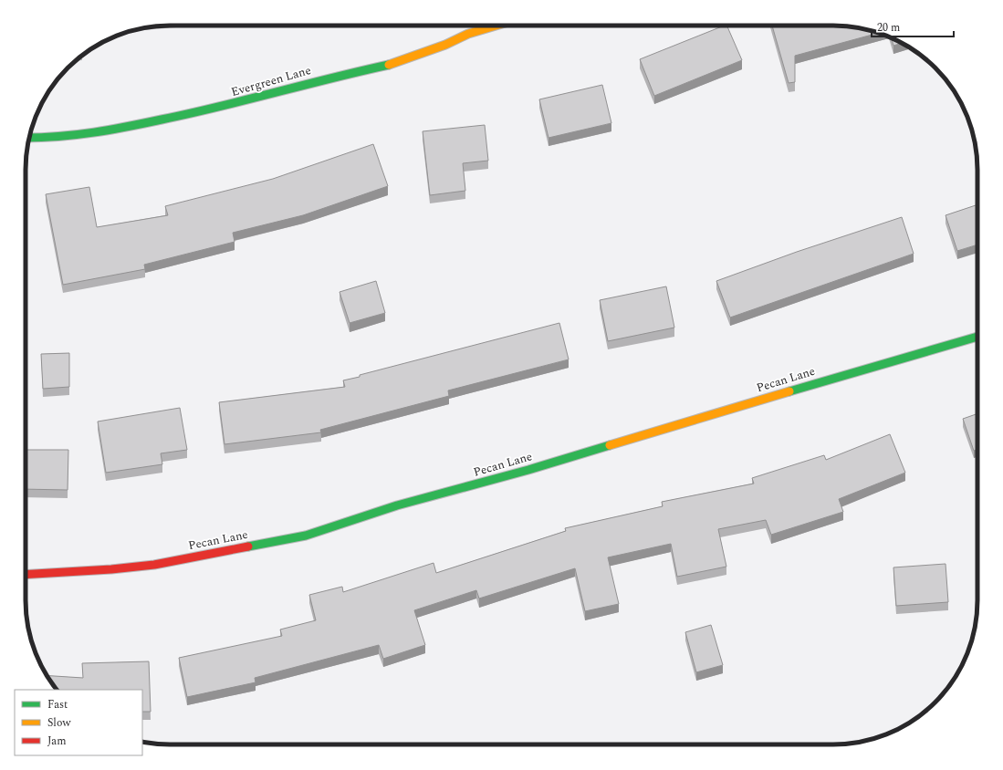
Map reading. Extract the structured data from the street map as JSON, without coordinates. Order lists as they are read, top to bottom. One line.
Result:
{"streets":{"street":["Evergreen Lane","Pecan Lane"]},"legend":["Fast","Slow","Jam"],"scale_bar":"20 m"}
